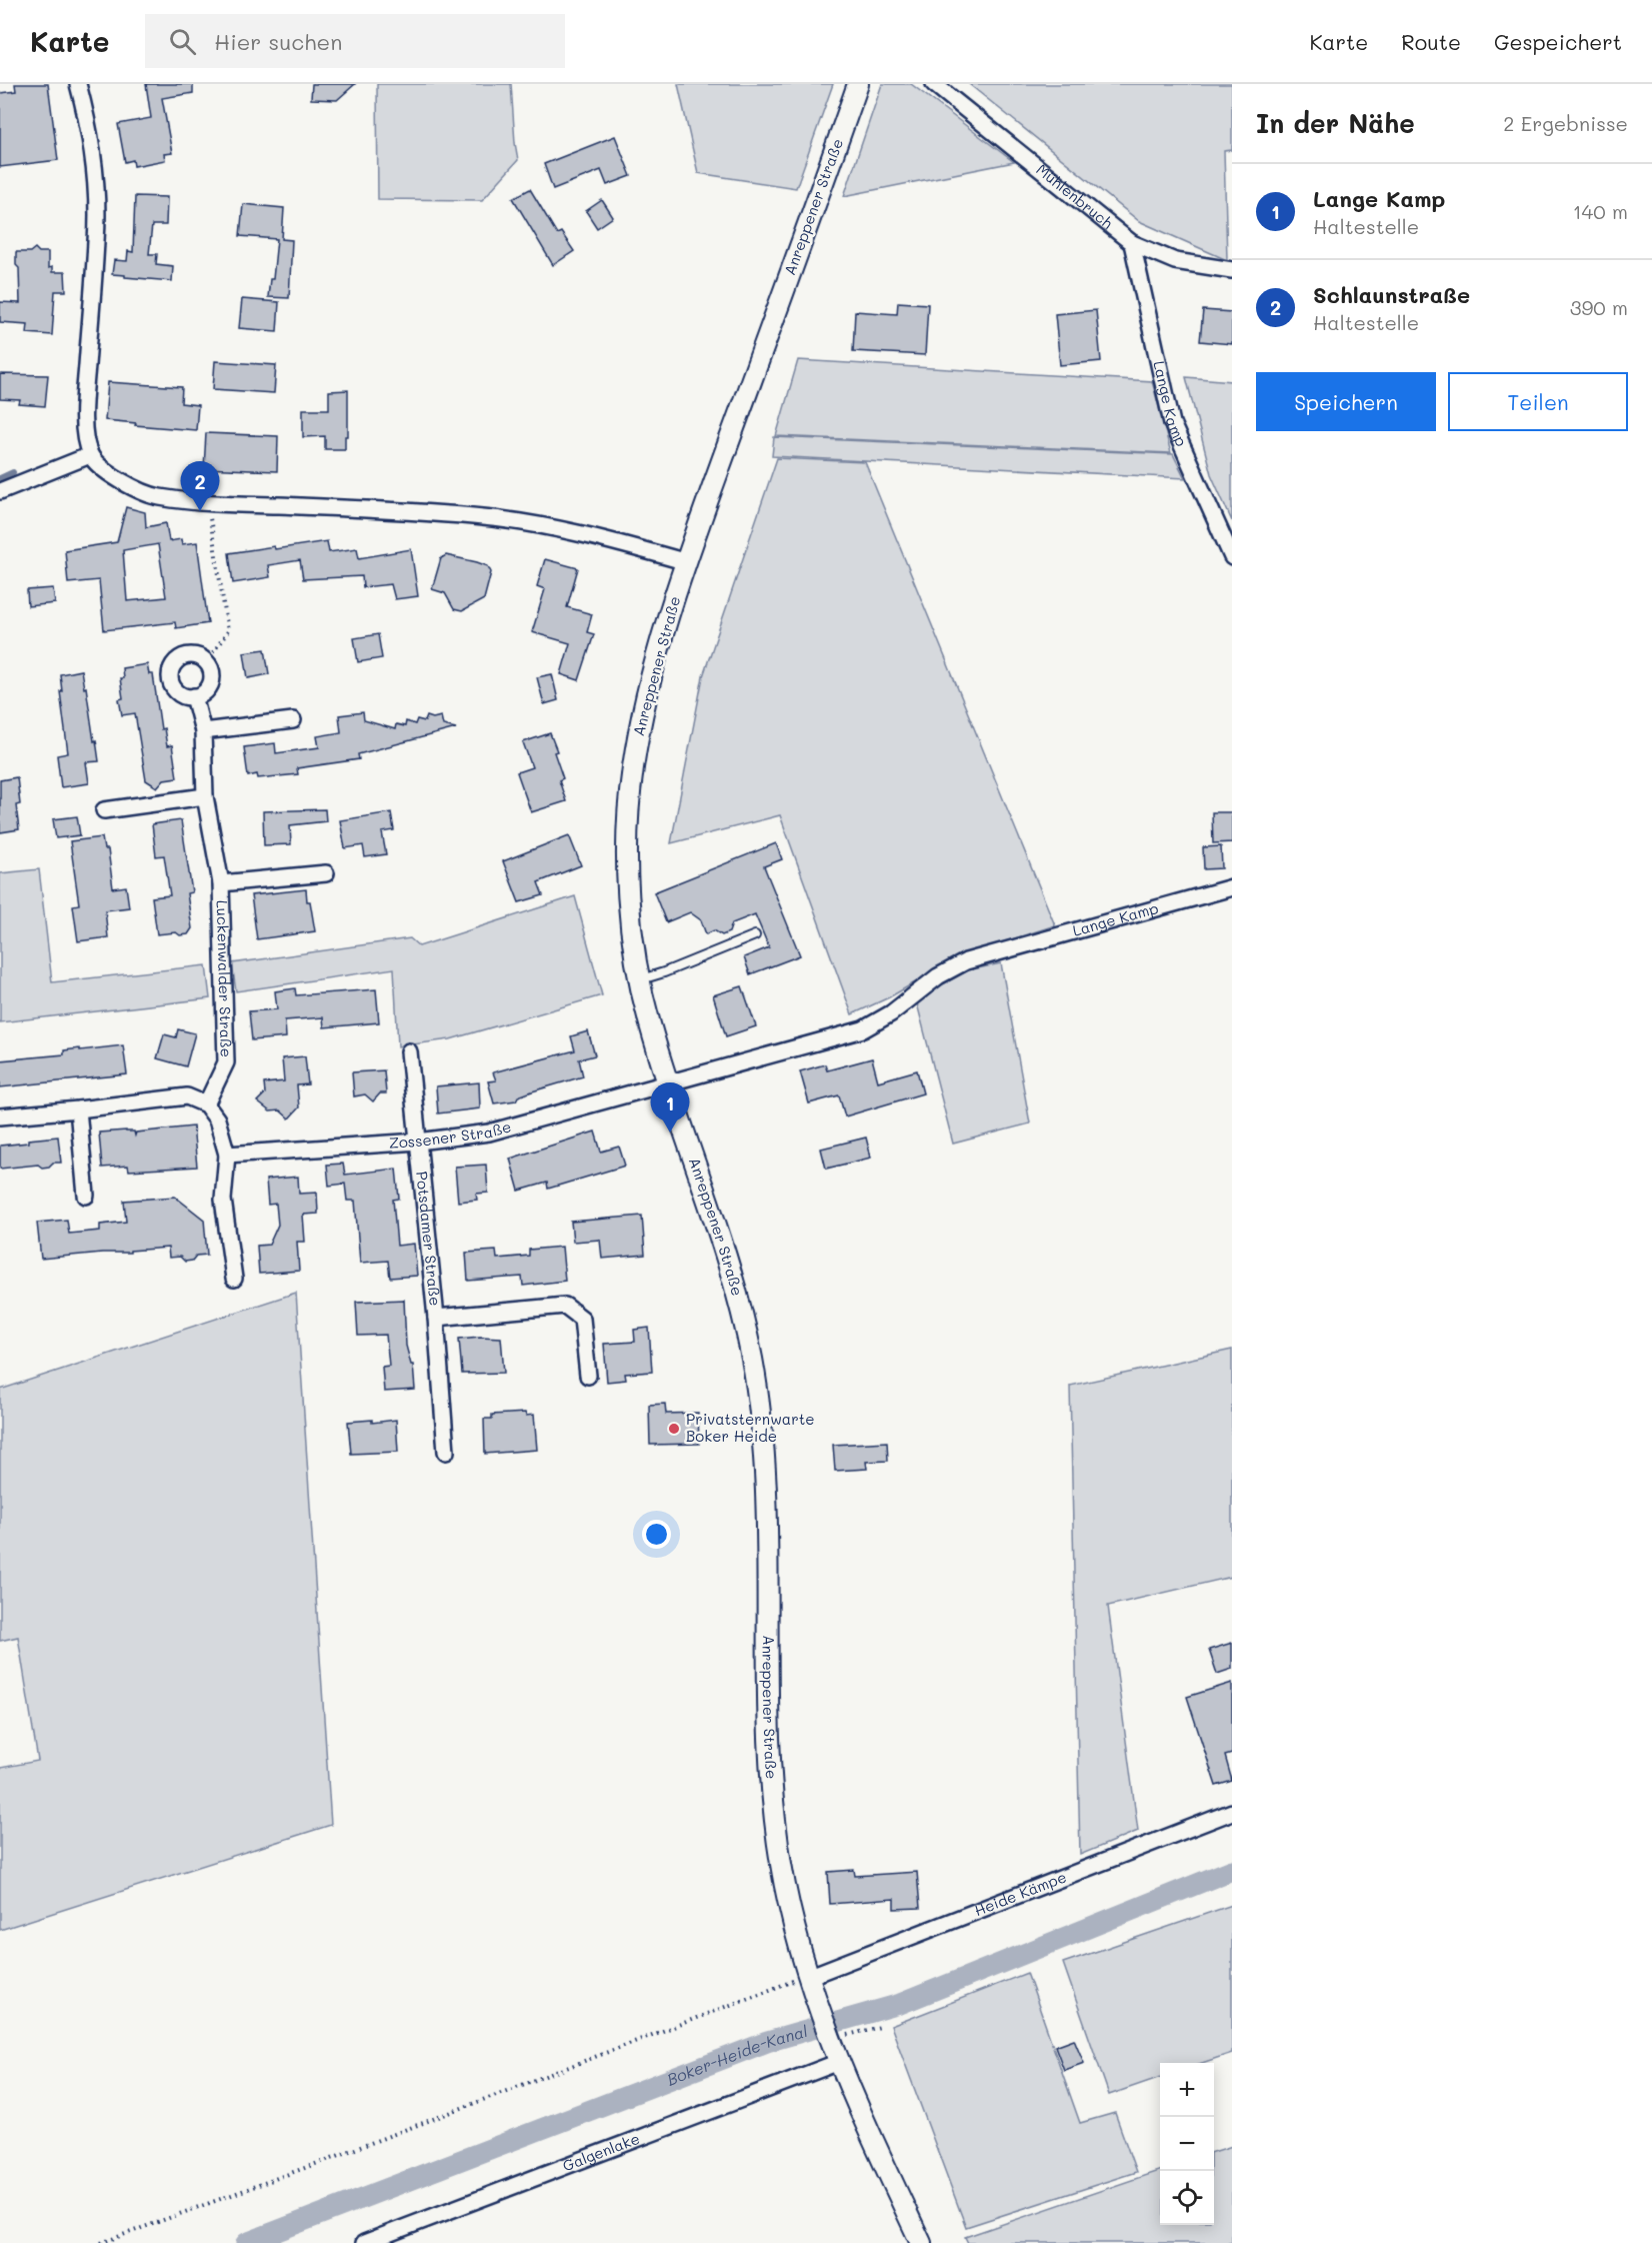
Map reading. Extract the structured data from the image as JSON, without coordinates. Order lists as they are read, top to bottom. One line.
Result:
{"streets":{"street":["Mühlenbruch","Anreppener Straße","Lange Kamp","Luckenwalder Straße","Zossener Straße","Potsdamer Straße","Heide Kämpe","Galgenlake"]},"crossings":[["Mühlenbruch","Lange Kamp"],["Anreppener Straße","Lange Kamp"],["Anreppener Straße","Zossener Straße"],["Anreppener Straße","Heide Kämpe"],["Anreppener Straße","Galgenlake"],["Lange Kamp","Zossener Straße"],["Zossener Straße","Potsdamer Straße"]],"water":["Boker-Heide-Kanal"],"places":["Privatsternwarte Boker Heide"],"page":{"header":"Karte","search":"Hier suchen","nav":["Karte","Route","Gespeichert"],"heading":["In der Nähe","2 Ergebnisse"],"list":[{"mark":"1","name":"Lange Kamp","note":"Haltestelle","value":"140 m"},{"mark":"2","name":"Schlaunstraße","note":"Haltestelle","value":"390 m"}],"buttons":["Speichern","Teilen"],"pins":["2","1"],"map_buttons":["+","−"]}}
